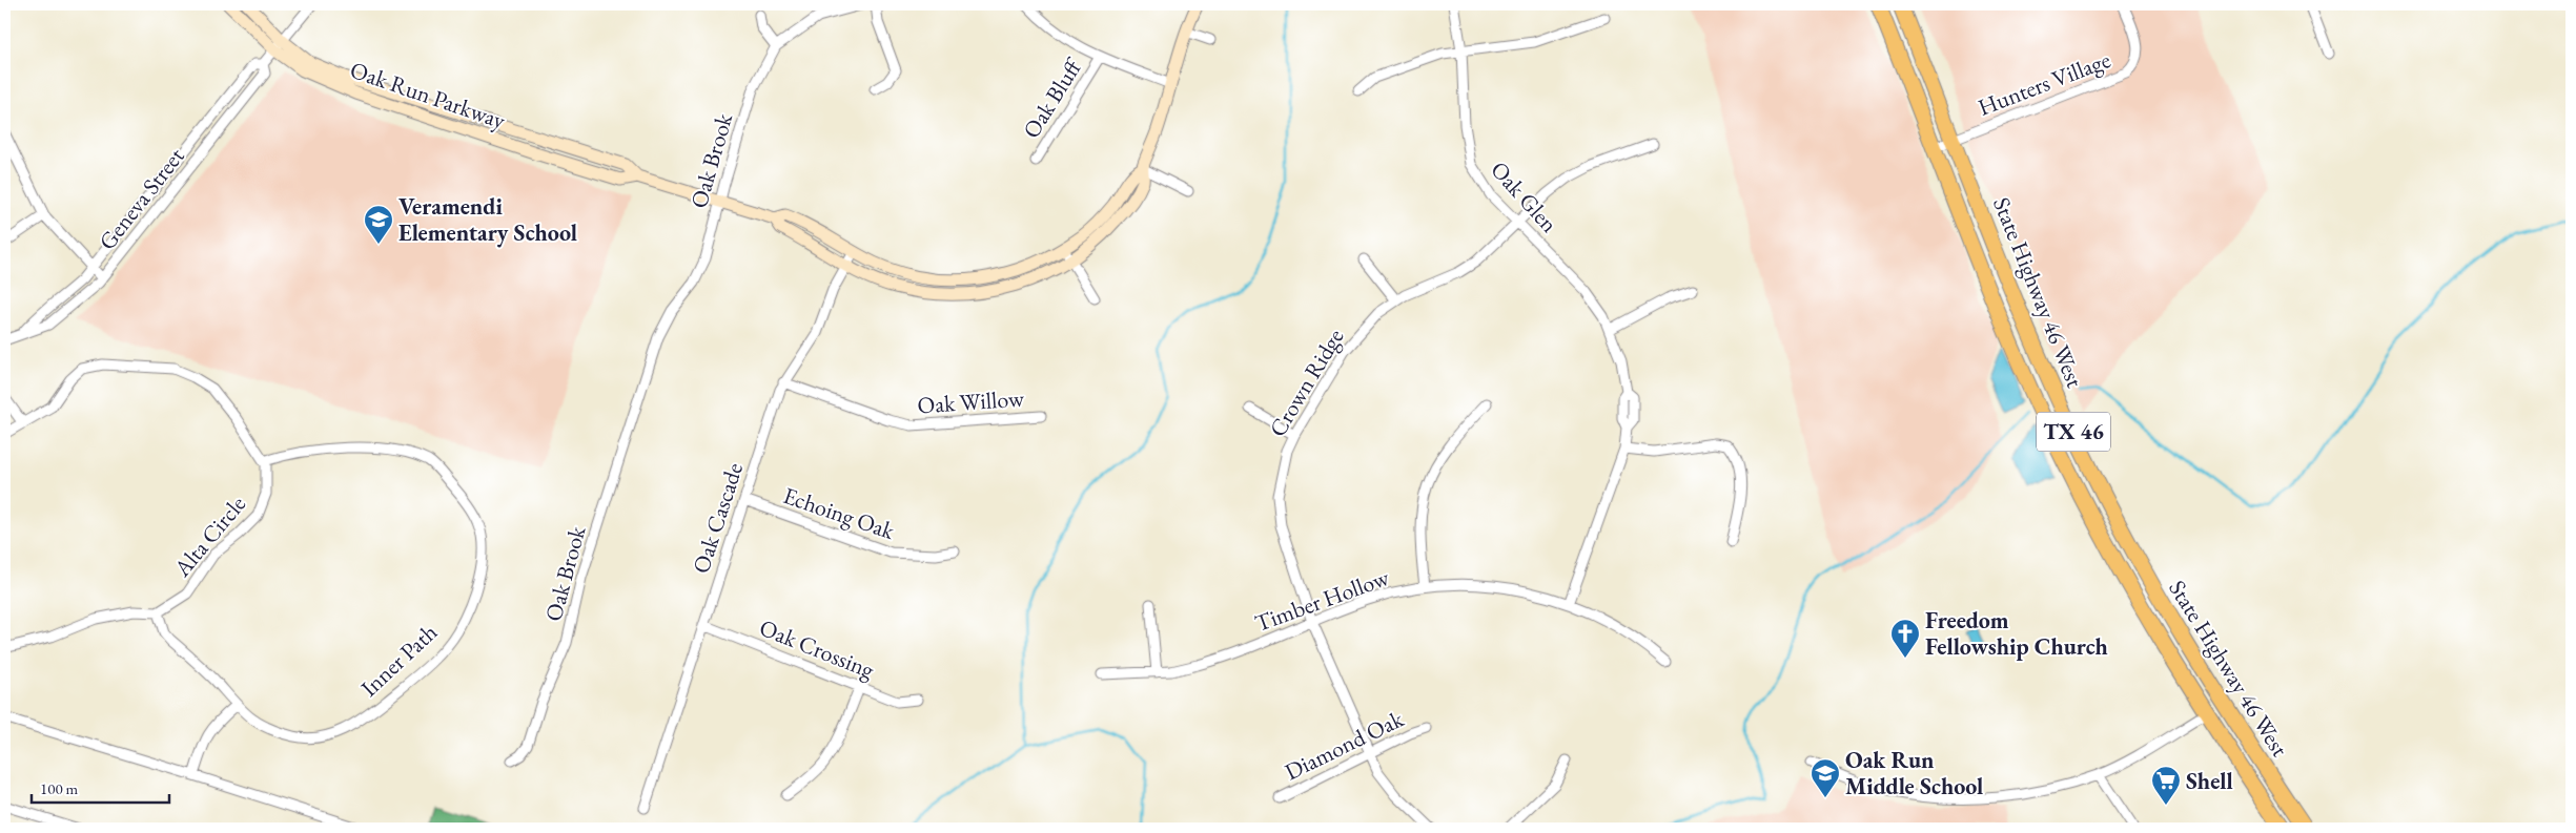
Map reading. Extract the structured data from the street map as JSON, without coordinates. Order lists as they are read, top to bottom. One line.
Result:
{"streets":{"main road":["State Highway 46 West","TX 46"],"street":["Hunters Village","Oak Run Parkway","Oak Bluff","Oak Brook","Oak Glen","Geneva Street","Crown Ridge","Oak Willow","Echoing Oak","Oak Cascade","Alta Circle","Timber Hollow","Oak Crossing","Inner Path","Diamond Oak"]},"crossings":[["Hunters Village","State Highway 46 West"],["Oak Run Parkway","Oak Brook"],["Oak Run Parkway","Geneva Street"],["Oak Run Parkway","Oak Cascade"],["Oak Glen","Crown Ridge"],["Oak Glen","Timber Hollow"],["Crown Ridge","Timber Hollow"],["Crown Ridge","Diamond Oak"],["Oak Willow","Oak Cascade"],["Echoing Oak","Oak Cascade"],["Oak Cascade","Oak Crossing"],["Alta Circle","Inner Path"]],"places":{"school or university":["Veramendi Elementary School","Oak Run Middle School"],"church":["Freedom Fellowship Church"],"supermarket":["Shell"]},"scale_bar":"100 m"}
